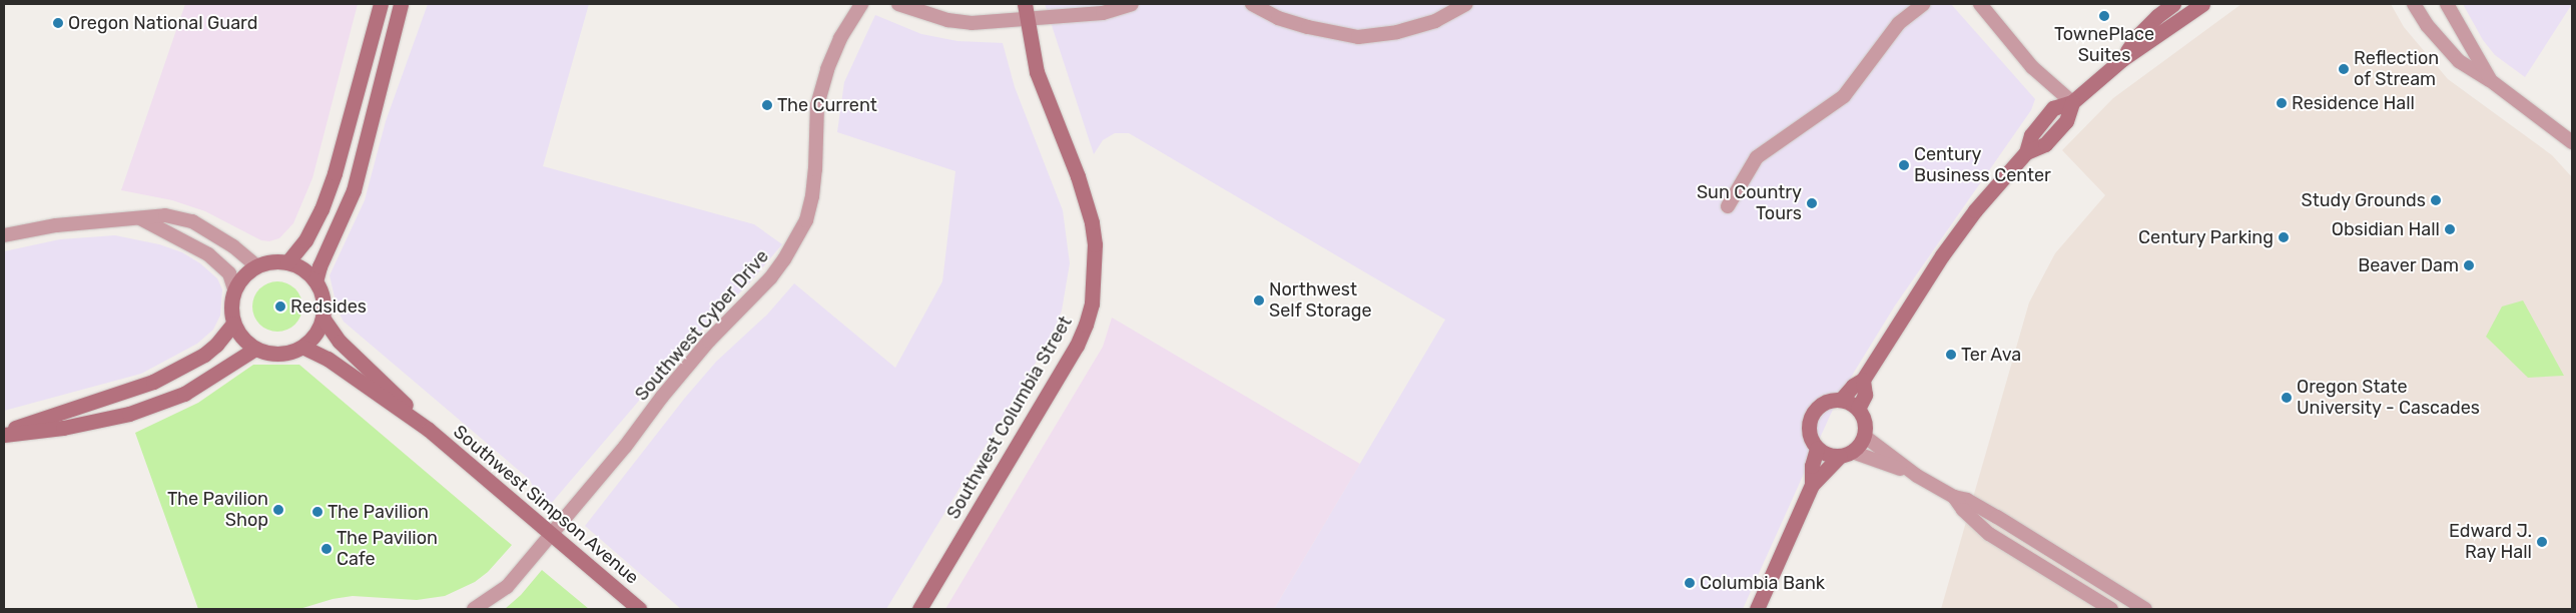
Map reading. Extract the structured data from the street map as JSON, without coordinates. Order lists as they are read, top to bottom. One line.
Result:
{"streets":{"street":["Southwest Cyber Drive","Southwest Columbia Street","Southwest Simpson Avenue"]},"crossings":[["Southwest Cyber Drive","Southwest Simpson Avenue"]],"places":["TownePlace Suites","Oregon National Guard","Reflection of Stream","Residence Hall","The Current","Century Business Center","Study Grounds","Sun Country Tours","Obsidian Hall","Century Parking","Beaver Dam","Northwest Self Storage","Redsides","Ter Ava","Oregon State University - Cascades","The Pavilion Shop","The Pavilion","Edward J. Ray Hall","The Pavilion Cafe","Columbia Bank"]}
